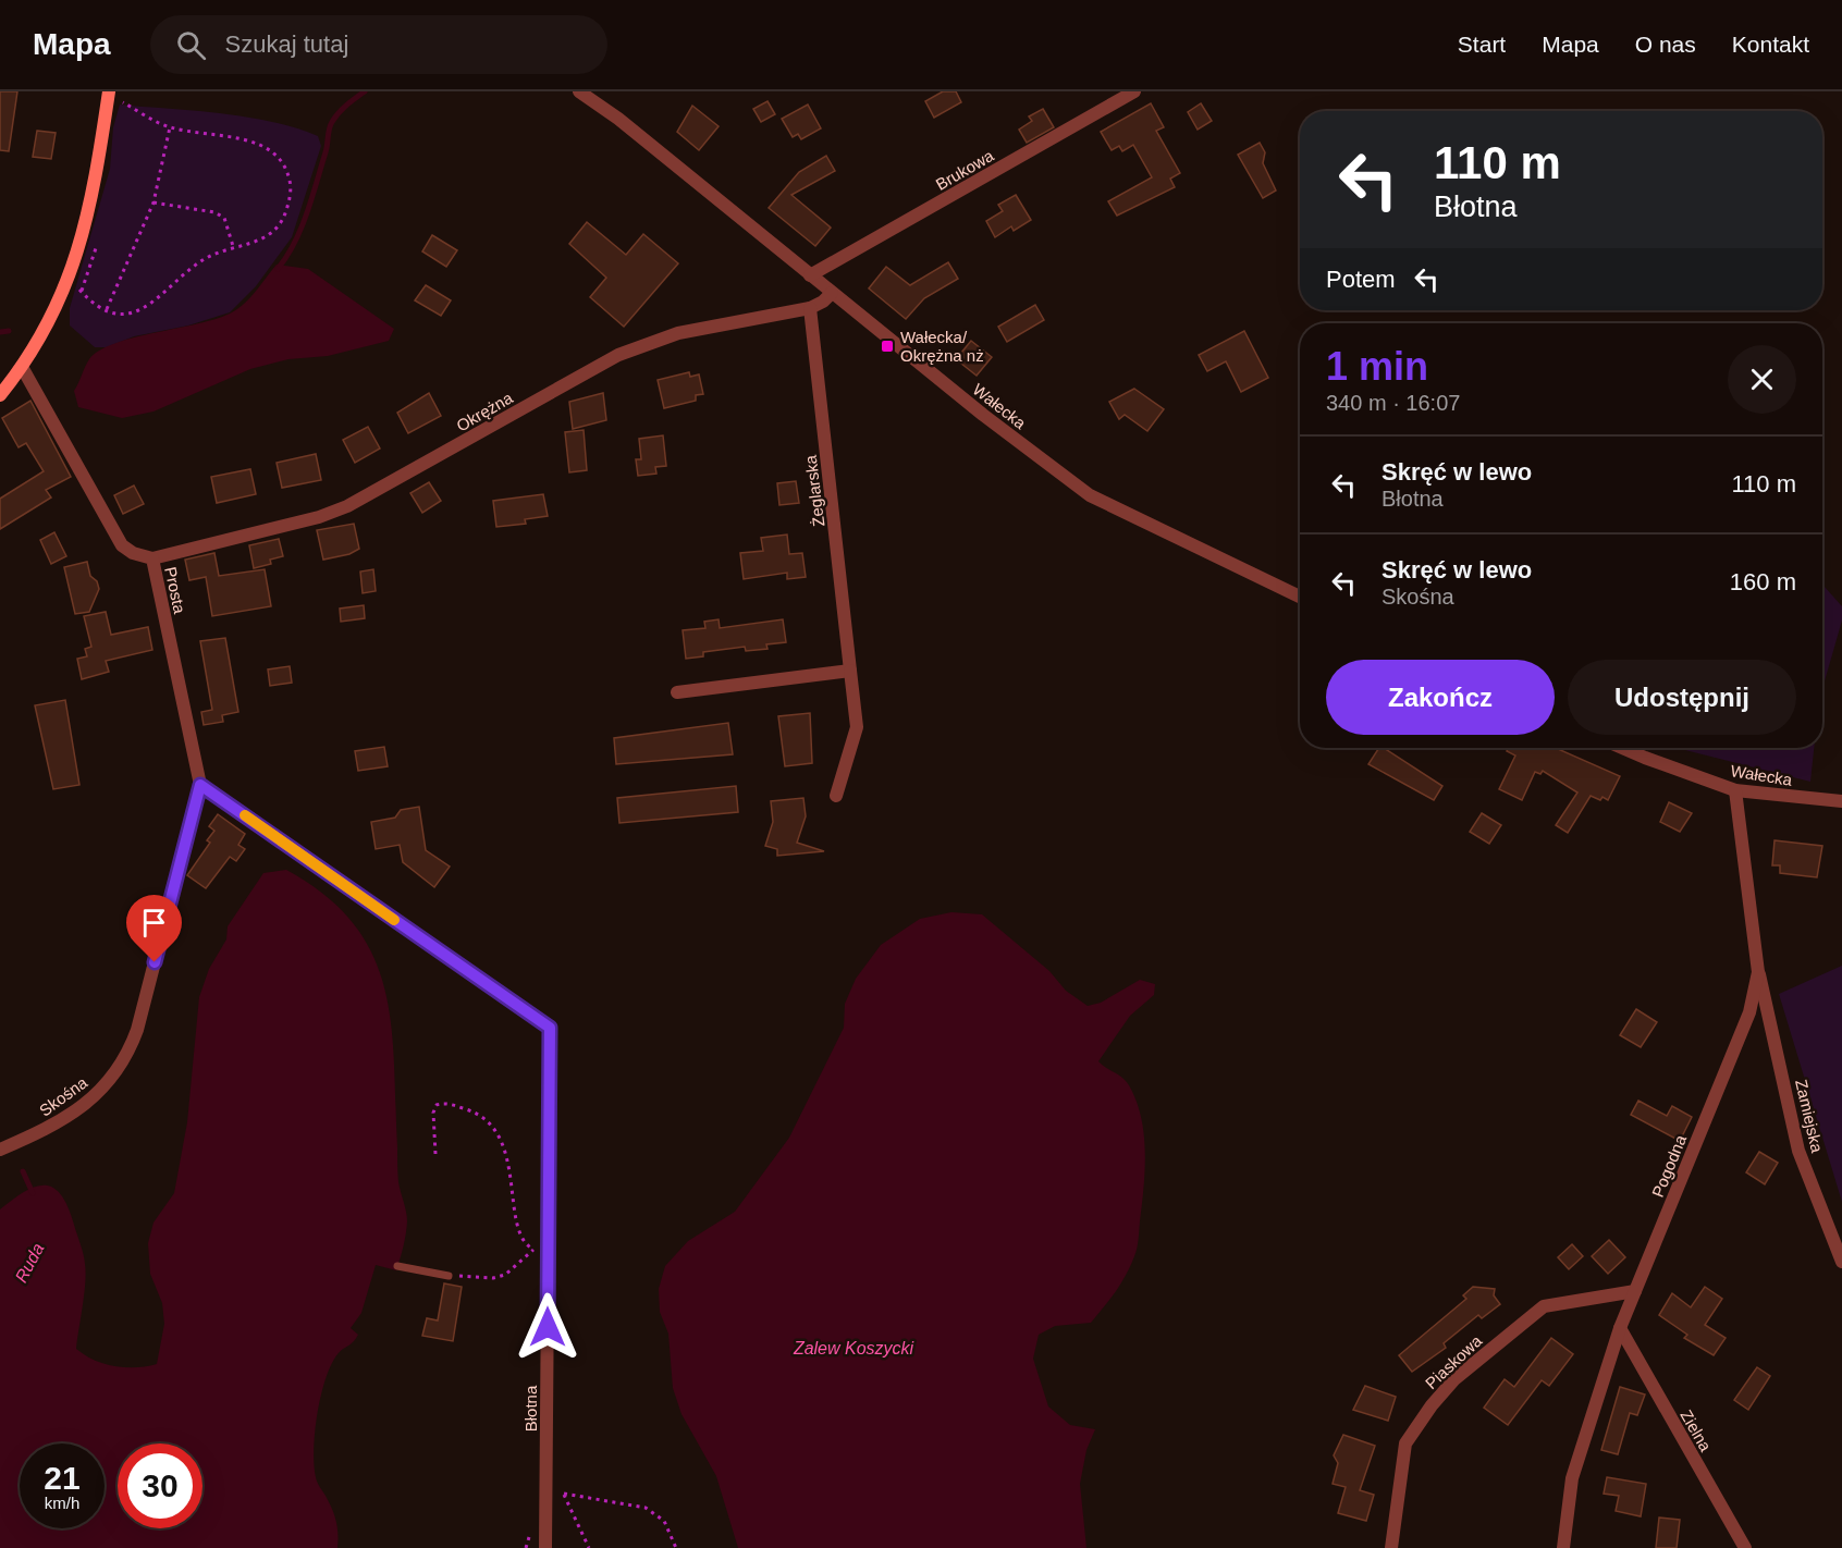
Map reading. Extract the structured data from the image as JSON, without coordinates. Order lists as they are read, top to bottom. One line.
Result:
{"streets":{"street":["Brukowa","Wałecka","Okrężna","Żeglarska","Prosta","Skośna","Zamiejska","Pogodna","Piaskowa","Błotna","Zielna"]},"crossings":[["Brukowa","Wałecka"],["Wałecka","Okrężna"],["Wałecka","Pogodna"],["Okrężna","Żeglarska"],["Okrężna","Prosta"],["Prosta","Skośna"],["Prosta","Błotna"],["Skośna","Błotna"],["Zamiejska","Pogodna"],["Pogodna","Piaskowa"],["Pogodna","Zielna"]],"water":["Ruda","Zalew Koszycki"],"places":{"transit":["Wałecka/ Okrężna nż"]},"page":{"header":"Mapa","search":"Szukaj tutaj","nav":["Start","Mapa","O nas","Kontakt"],"turn":["110 m","Błotna"],"then":"Potem","heading":["1 min","340 m · 16:07"],"list":[{"name":"Skręć w lewo","note":"Błotna","value":"110 m"},{"name":"Skręć w lewo","note":"Skośna","value":"160 m"}],"buttons":["Zakończ","Udostępnij"],"speed":"21 km/h","limit":"30"}}
